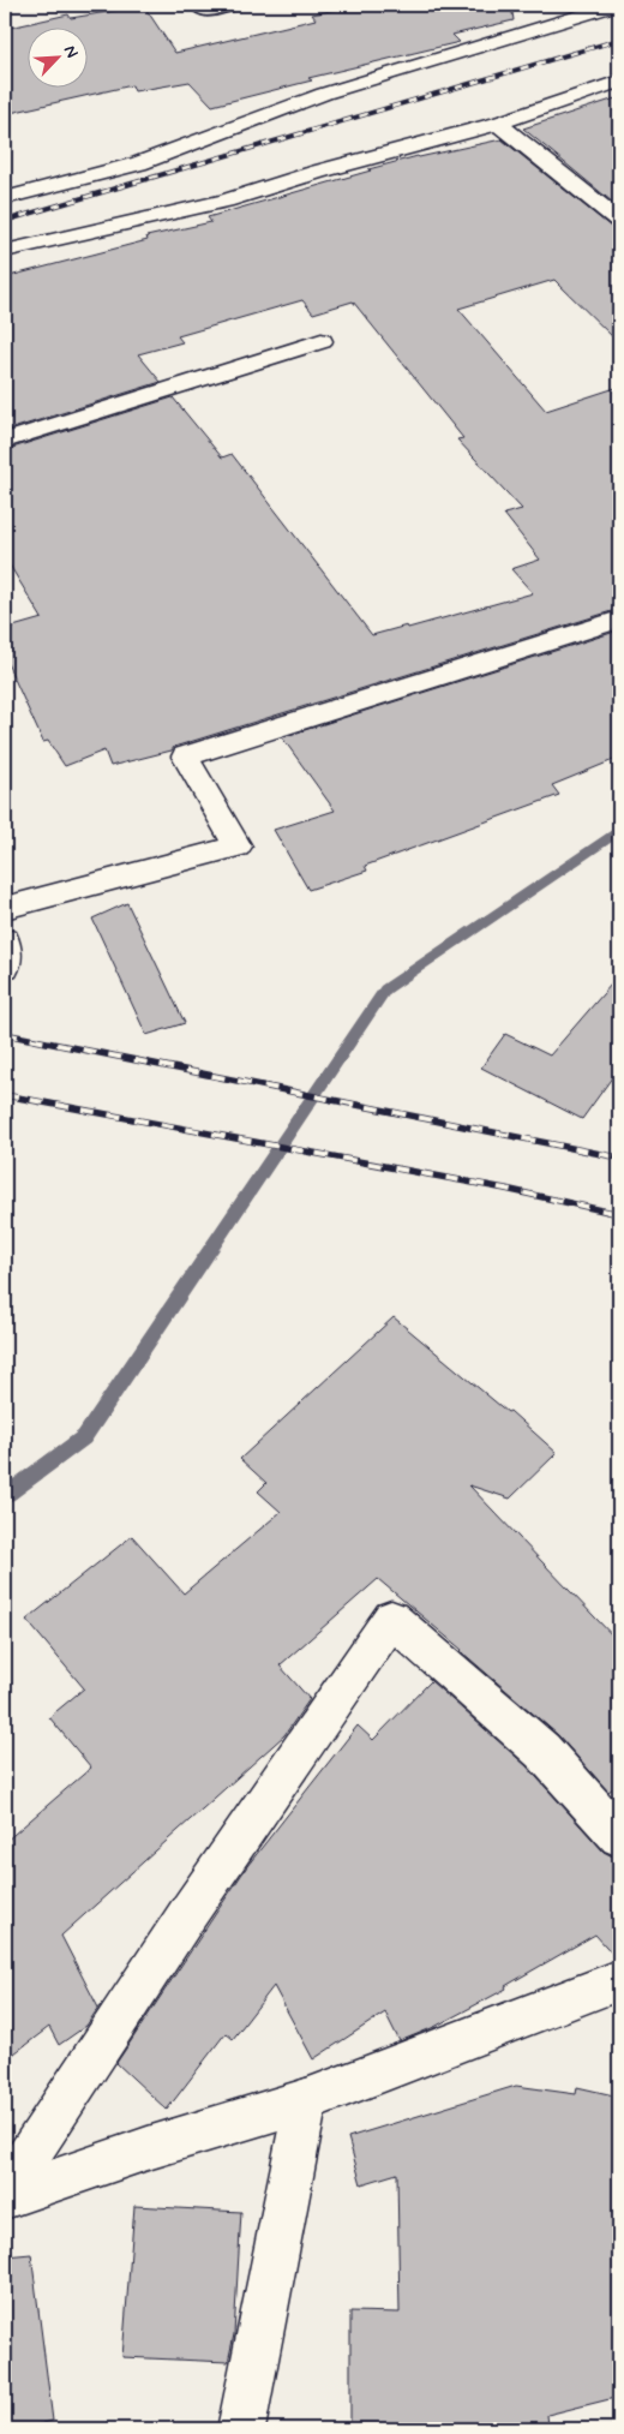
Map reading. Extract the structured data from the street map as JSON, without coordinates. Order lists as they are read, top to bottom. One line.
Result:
{"north":"top right"}
